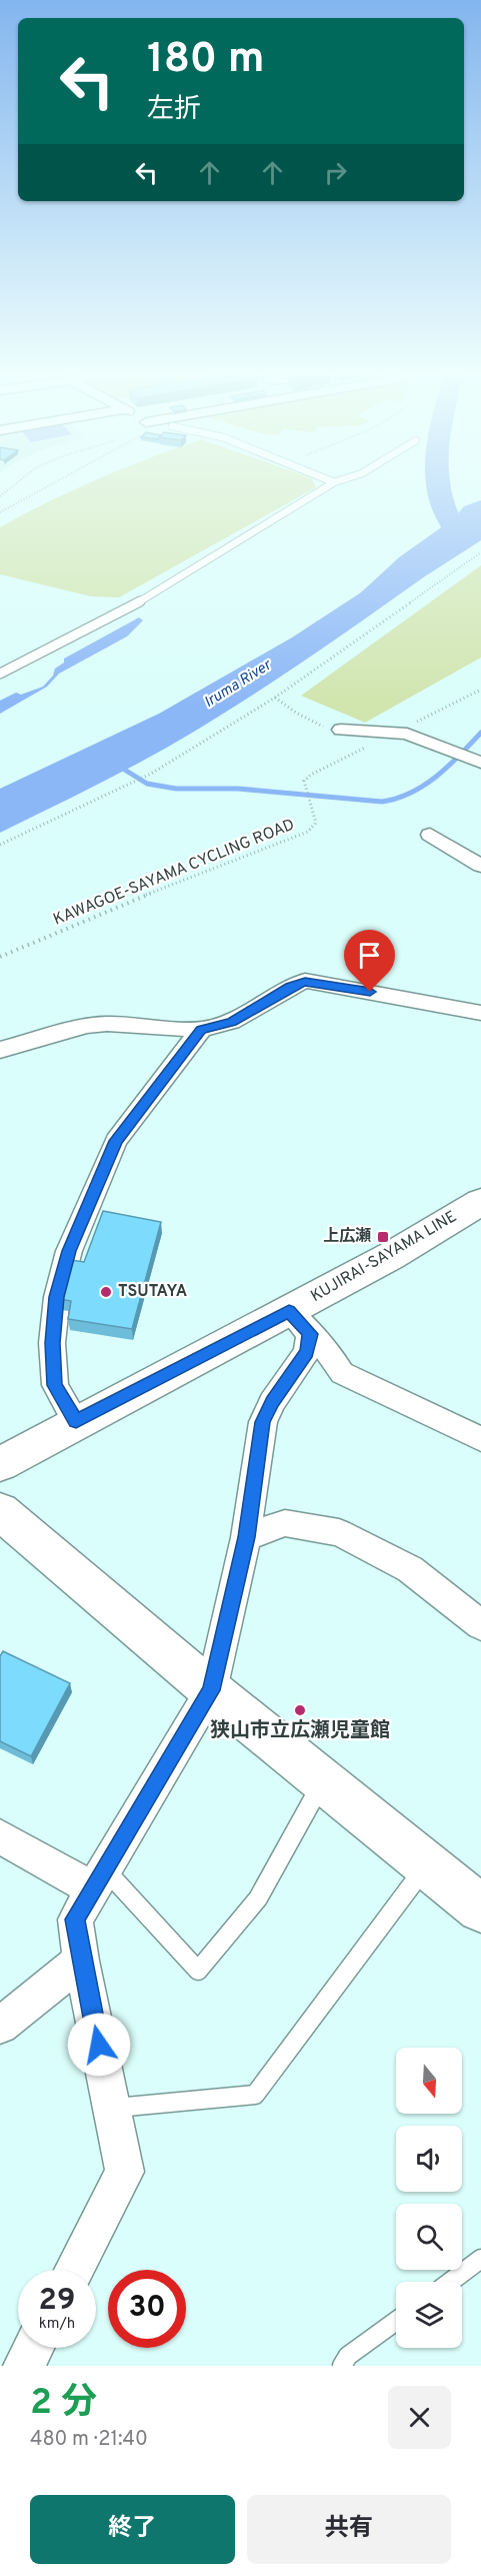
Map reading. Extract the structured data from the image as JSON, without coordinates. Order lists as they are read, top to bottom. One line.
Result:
{"streets":{"main road":["KUJIRAI-SAYAMA LINE"],"path":["KAWAGOE-SAYAMA CYCLING ROAD"]},"water":["Iruma River"],"places":{"transit":["上広瀬"],"other":["TSUTAYA","狭山市立広瀬児童館"]},"north":"bottom","page":{"turn":["180 m","左折"],"speed":"29 km/h","limit":"30","heading":["2 分","480 m · 21:40"],"buttons":["終了","共有"]}}
